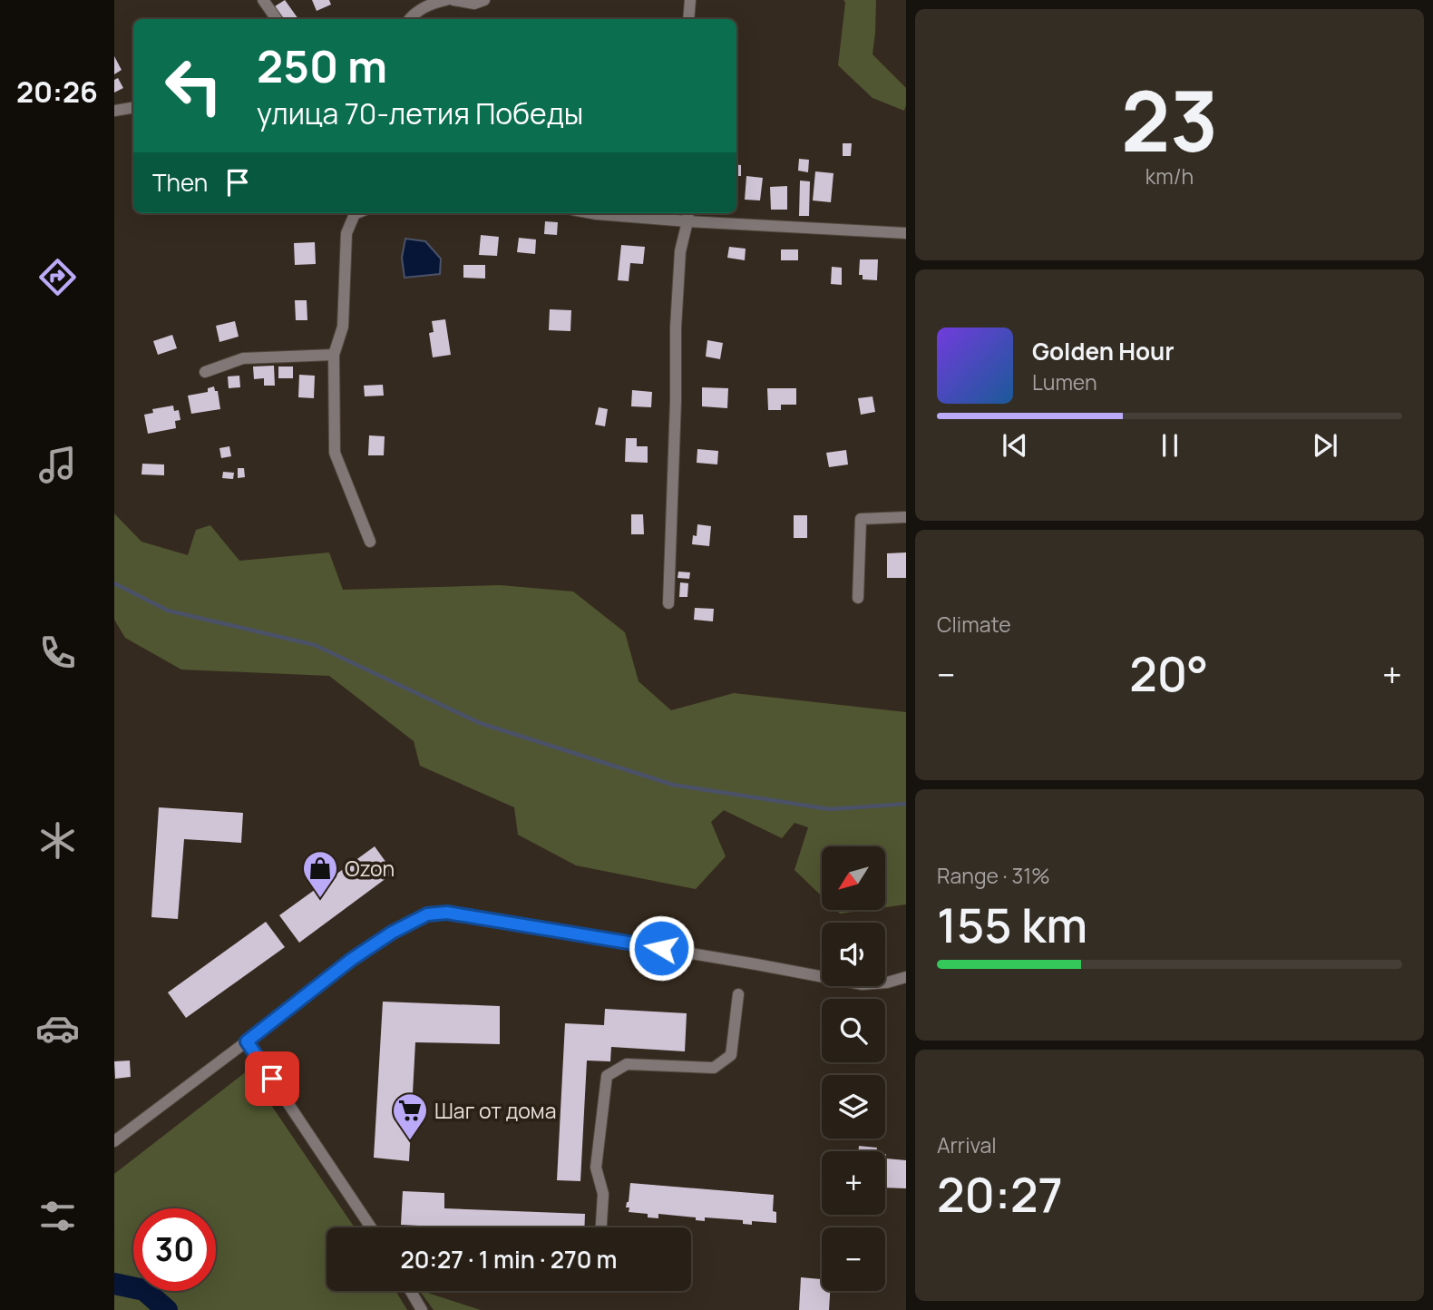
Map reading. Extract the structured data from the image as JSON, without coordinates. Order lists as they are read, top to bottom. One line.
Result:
{"places":{"shop":["Ozon"],"supermarket":["Шаг от дома"]},"north":"bottom left","page":{"tabs":"20:26","tile":[["23","km/h"],"Climate",["Range · 31%","155 km"],["Arrival","20:27"]],"turn":["250 m","улица 70-летия Победы"],"then":"Then","song":["Golden Hour","Lumen"],"heat":["−","20°","+"],"map_buttons":["+","−"],"limit":"30","trip":"20:27 · 1 min · 270 m"}}
